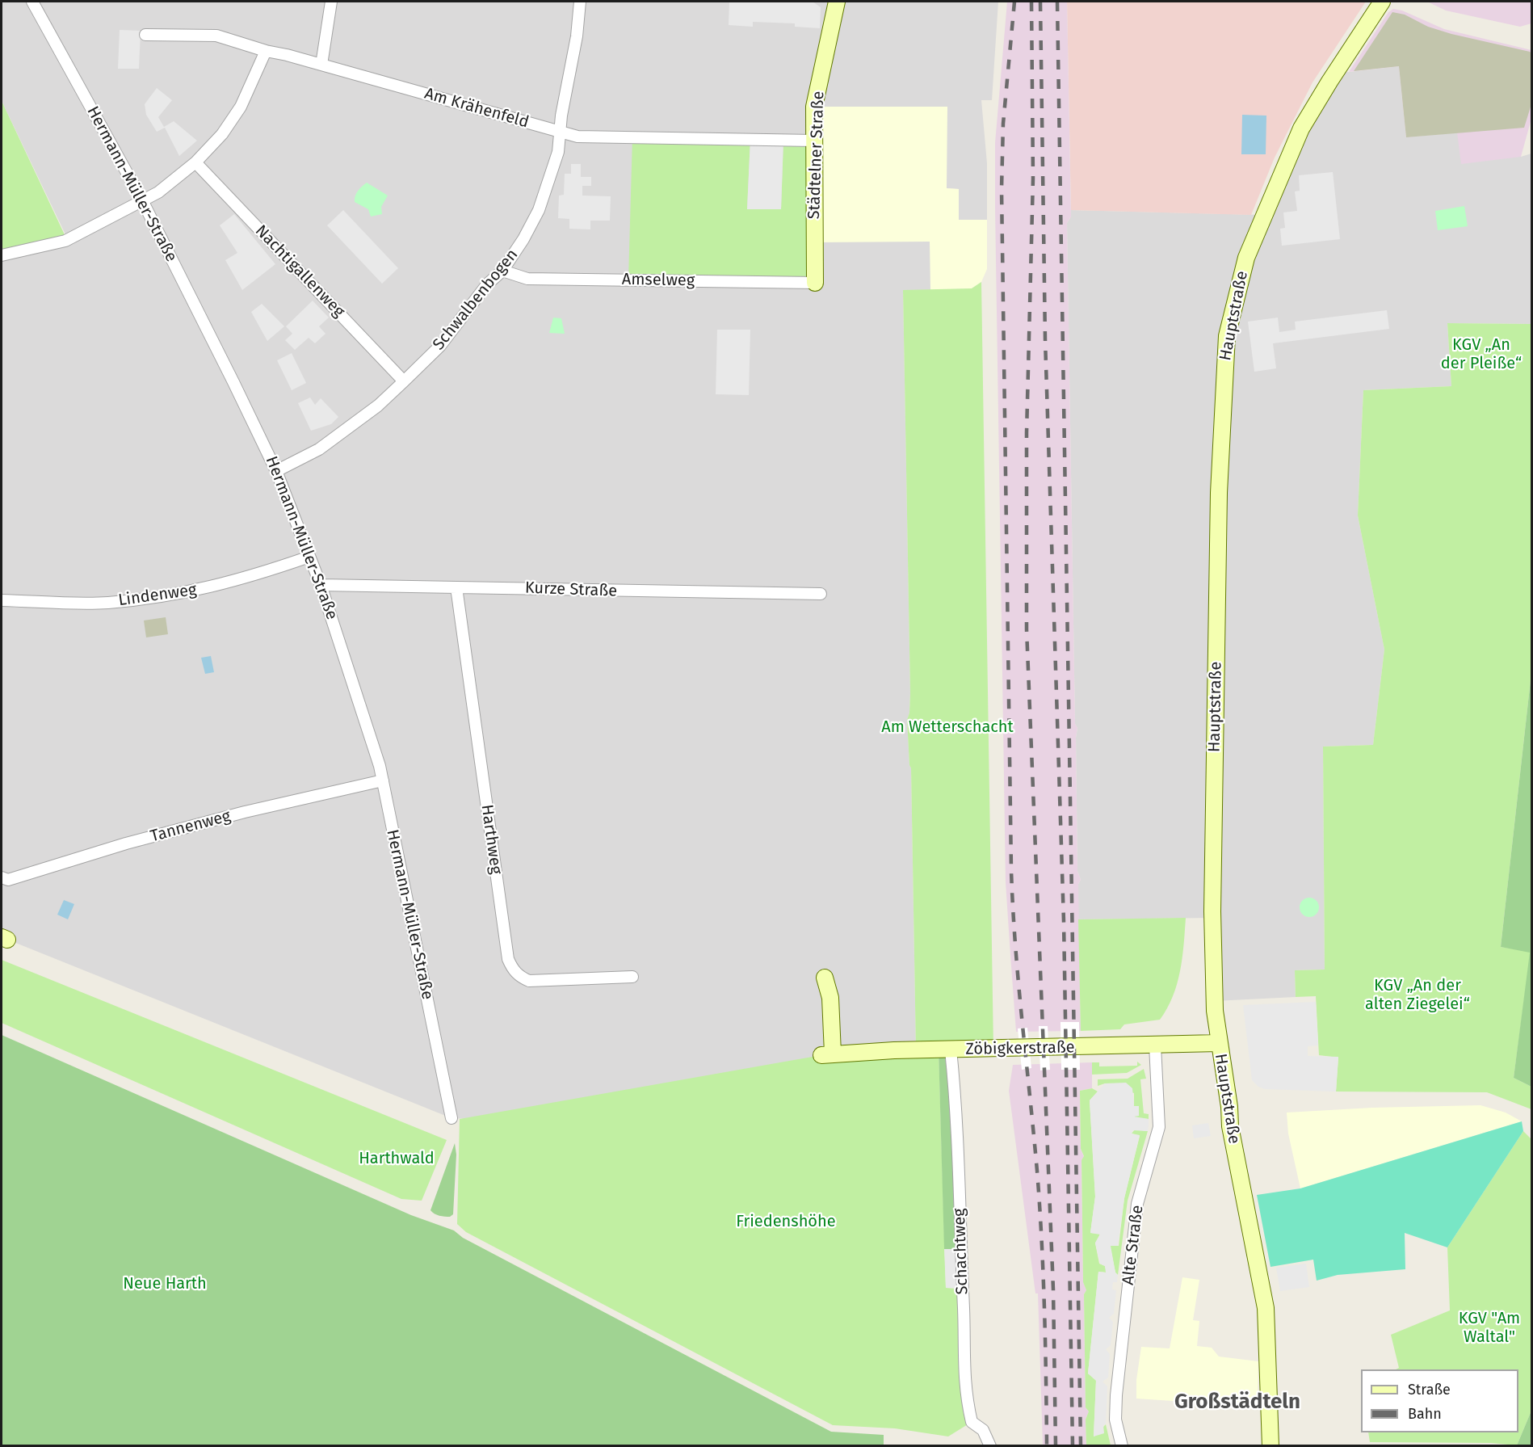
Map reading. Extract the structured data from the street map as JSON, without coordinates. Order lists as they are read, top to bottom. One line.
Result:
{"streets":{"main road":["Städtelner Straße","Hauptstraße","Zöbigkerstraße"],"street":["Am Krähenfeld","Hermann-Müller-Straße","Nachtigallenweg","Amselweg","Schwalbenbogen","Kurze Straße","Lindenweg","Tannenweg","Harthweg","Alte Straße","Schachtweg"]},"crossings":[["Am Krähenfeld","Städtelner Straße"],["Am Krähenfeld","Schwalbenbogen"],["Städtelner Straße","Amselweg"],["Hermann-Müller-Straße","Schwalbenbogen"],["Hermann-Müller-Straße","Kurze Straße"],["Hermann-Müller-Straße","Lindenweg"],["Hermann-Müller-Straße","Tannenweg"],["Nachtigallenweg","Schwalbenbogen"],["Amselweg","Schwalbenbogen"],["Hauptstraße","Zöbigkerstraße"],["Kurze Straße","Harthweg"],["Zöbigkerstraße","Alte Straße"],["Zöbigkerstraße","Schachtweg"]],"districts":["Großstädteln"],"parks":["KGV „An der Pleiße“","Am Wetterschacht","KGV „An der alten Ziegelei“","Harthwald","Friedenshöhe","Neue Harth","KGV \"Am Waltal\""],"legend":["Straße","Bahn"]}
